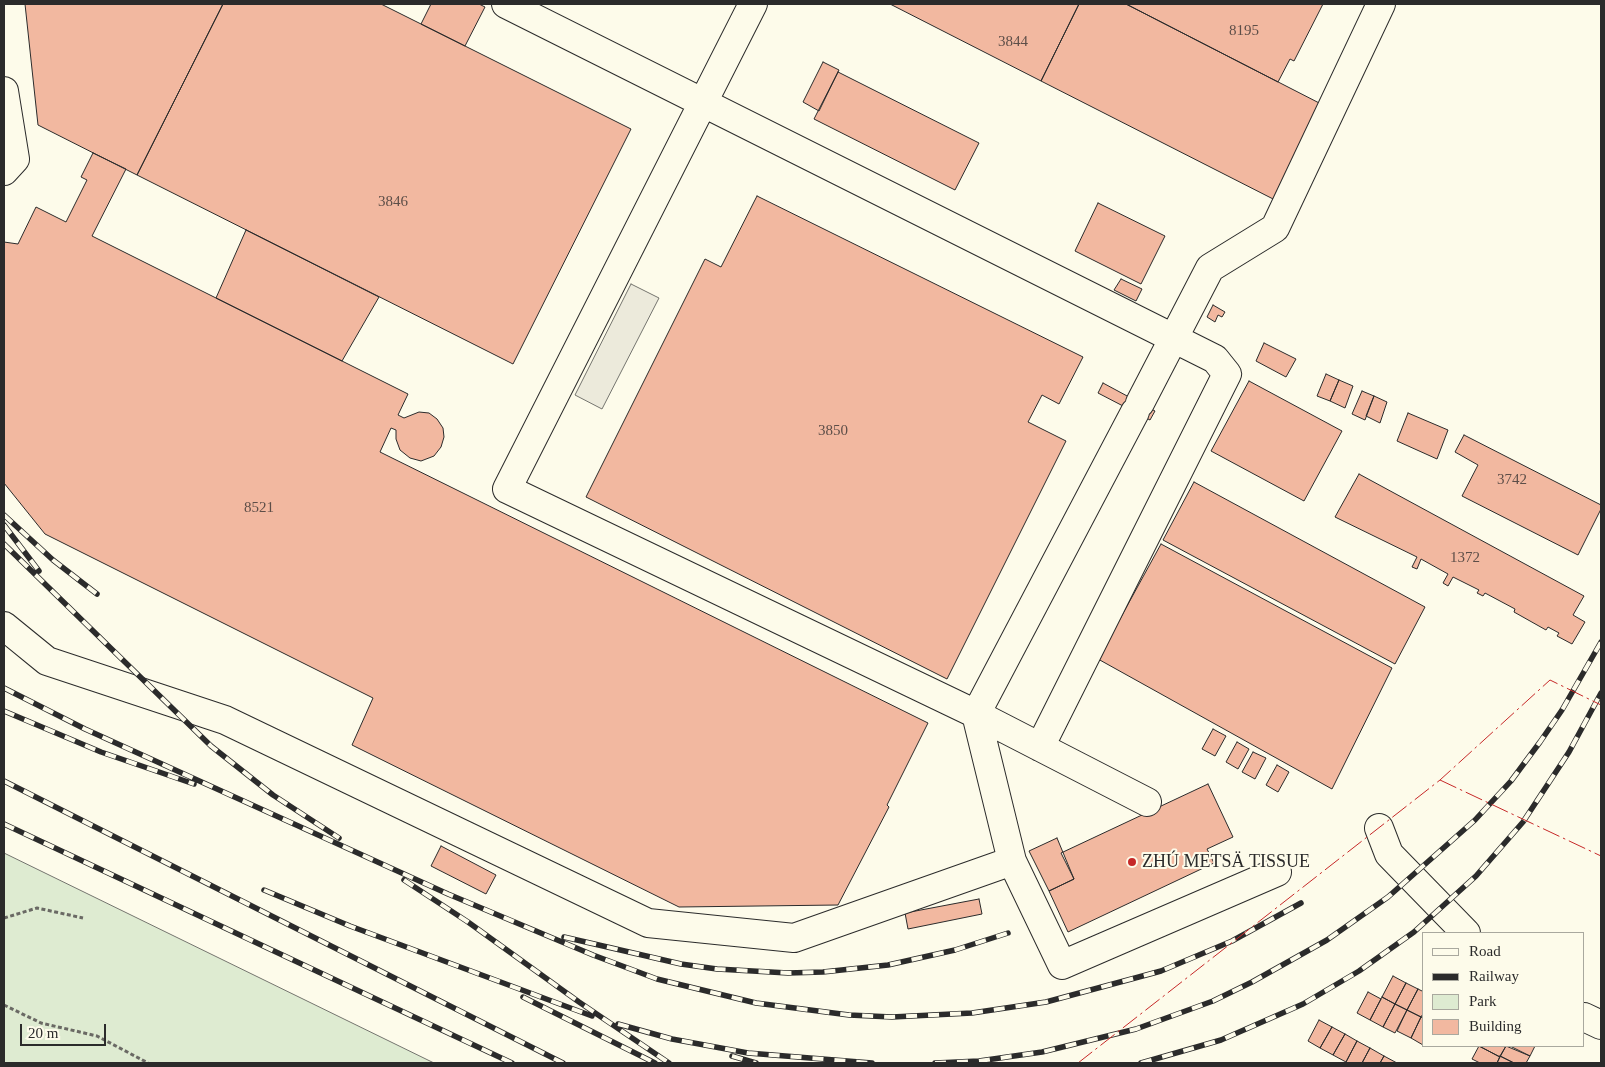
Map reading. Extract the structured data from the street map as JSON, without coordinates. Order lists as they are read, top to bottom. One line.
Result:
{"places":["ZHÚ METSÄ TISSUE"],"house_numbers":["8195","3844","3846","3850","3742","8521","1372"],"legend":["Road","Railway","Park","Building"],"scale_bar":"20 m"}
